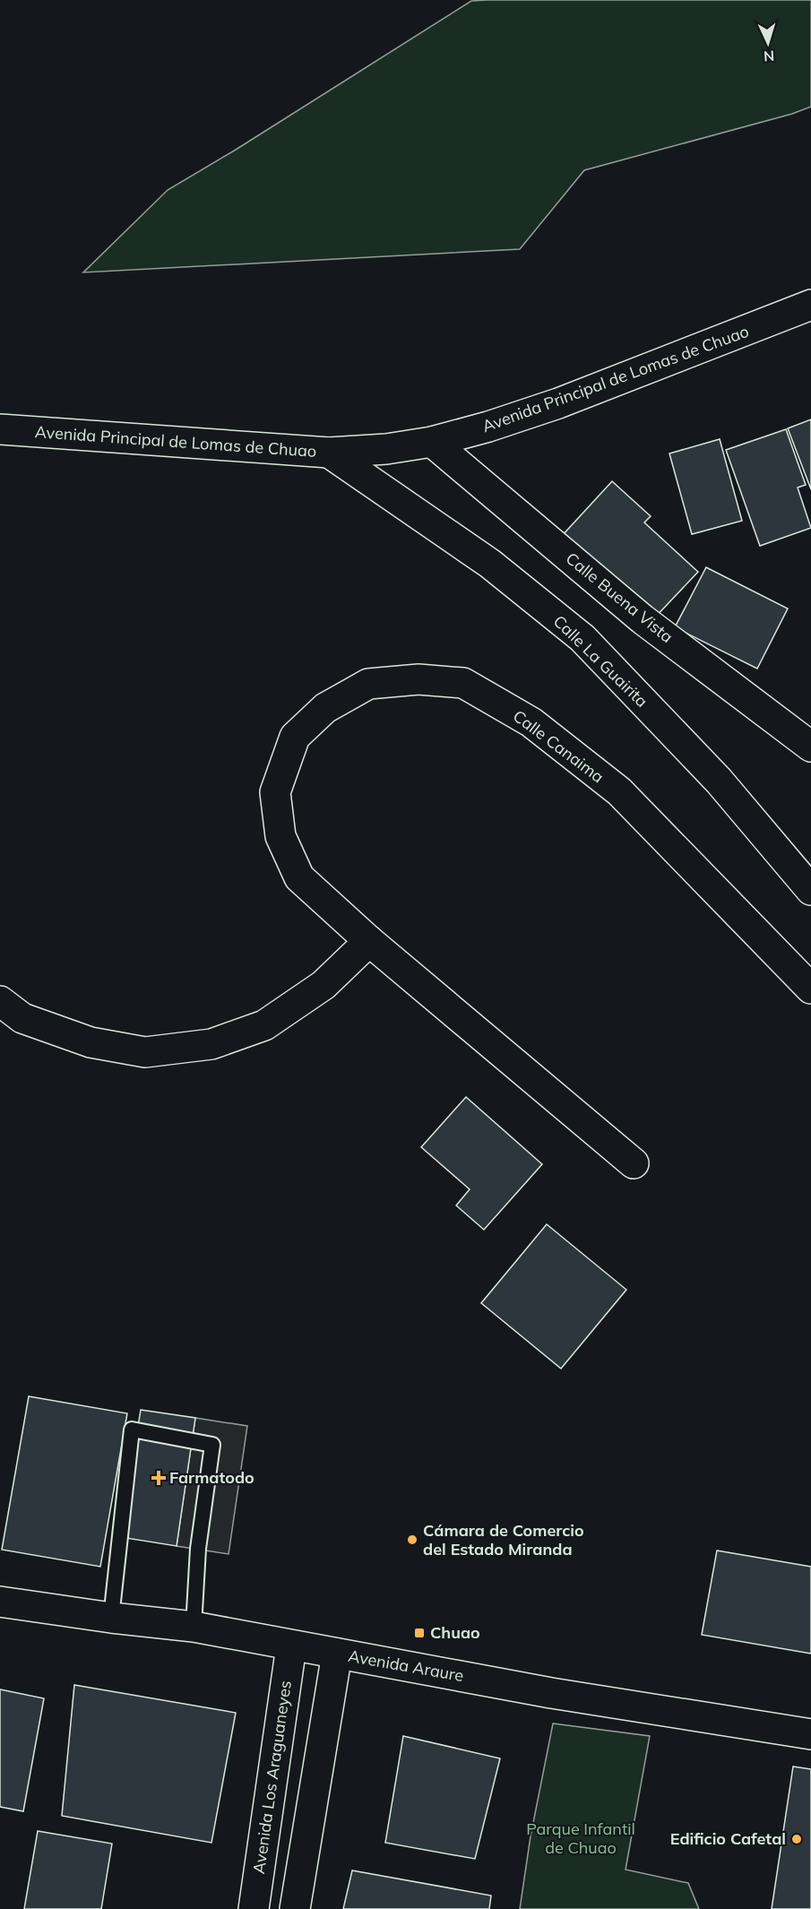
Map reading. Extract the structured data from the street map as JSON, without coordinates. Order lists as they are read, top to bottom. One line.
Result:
{"streets":{"street":["Avenida Principal de Lomas de Chuao","Calle Buena Vista","Calle La Guairita","Calle Canaima","Avenida Araure","Avenida Los Araguaneyes"]},"crossings":[["Avenida Principal de Lomas de Chuao","Calle Buena Vista"],["Avenida Principal de Lomas de Chuao","Calle La Guairita"],["Avenida Araure","Avenida Los Araguaneyes"]],"parks":["Parque Infantil de Chuao"],"places":{"health":["Farmatodo"],"other":["Cámara de Comercio del Estado Miranda","Edificio Cafetal"],"transit":["Chuao"]},"north":"bottom"}
